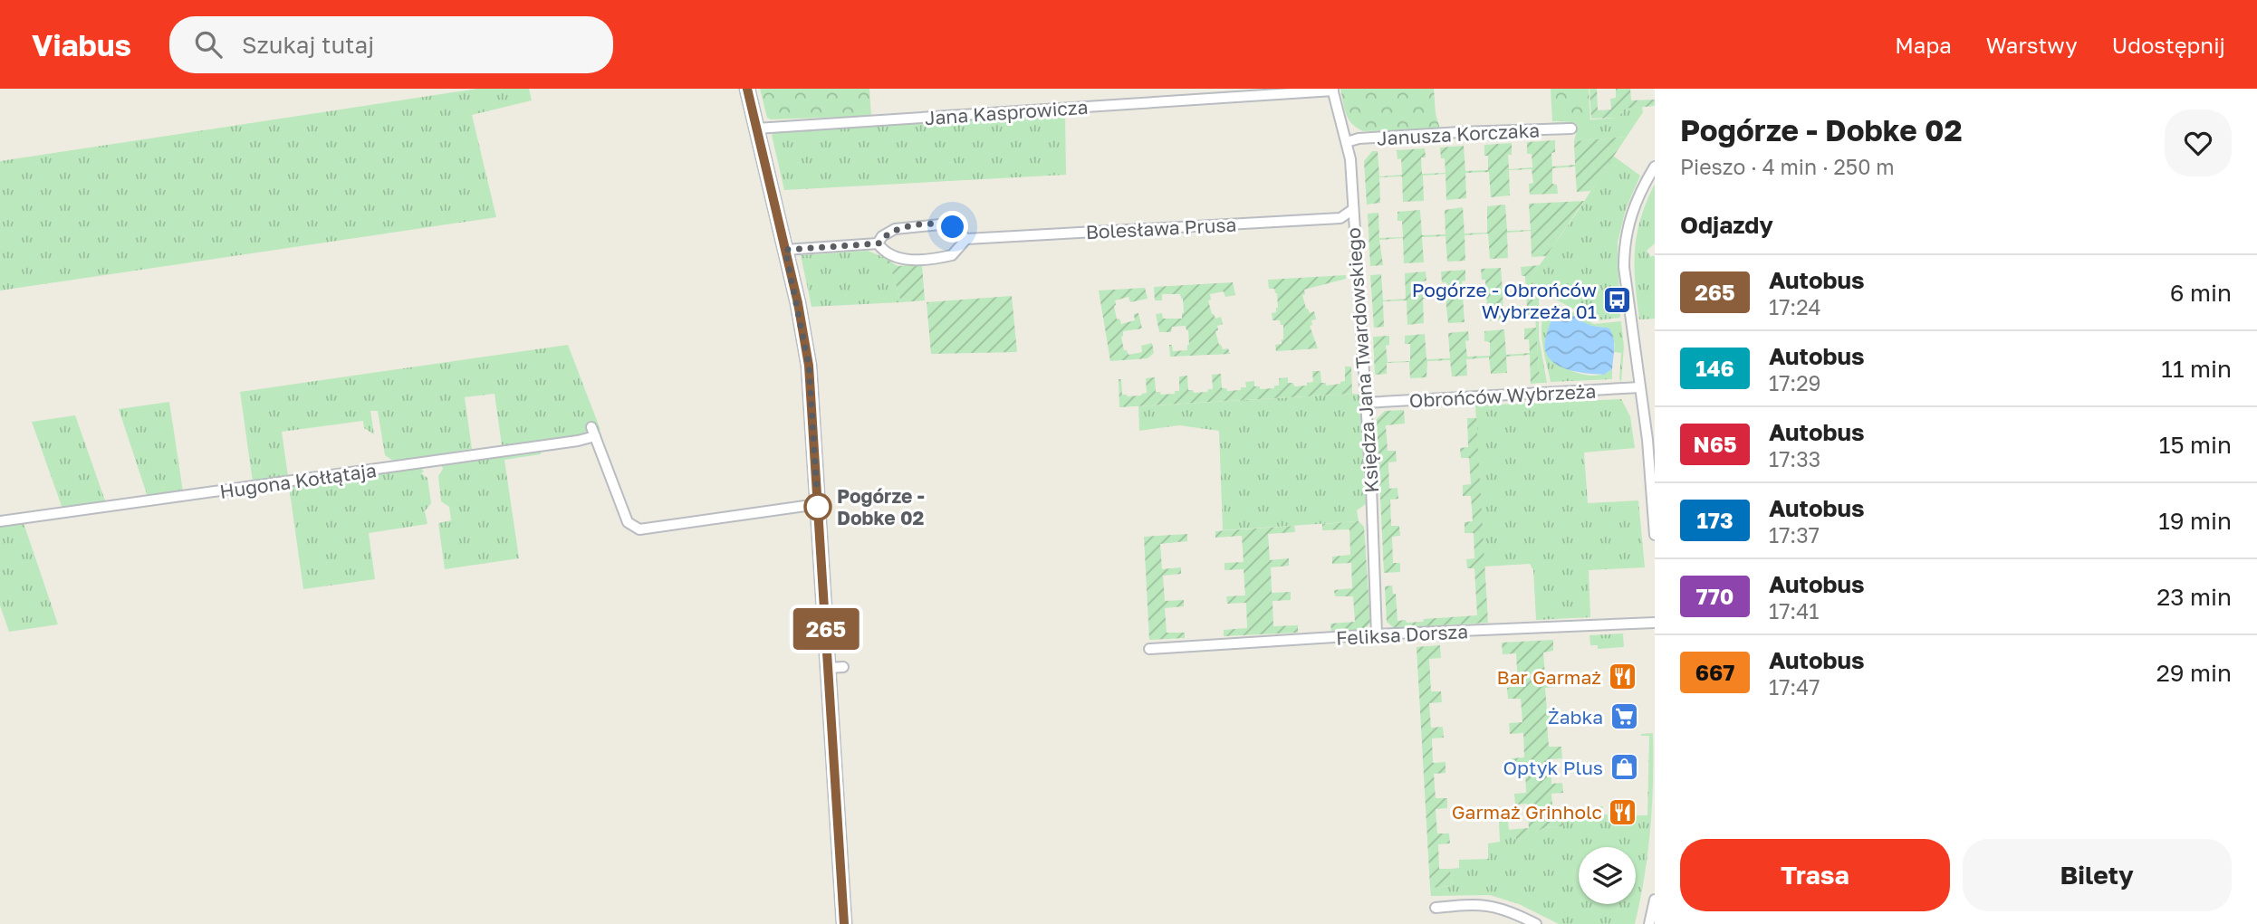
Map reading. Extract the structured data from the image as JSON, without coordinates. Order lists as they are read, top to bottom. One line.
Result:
{"streets":{"street":["Jana Kasprowicza","Janusza Korczaka","Bolesława Prusa","Księdza Jana Twardowskiego","Obrońców Wybrzeża","Hugona Kołłątaja","Feliksa Dorsza"]},"crossings":[["Jana Kasprowicza","Księdza Jana Twardowskiego"],["Janusza Korczaka","Księdza Jana Twardowskiego"],["Bolesława Prusa","Księdza Jana Twardowskiego"],["Księdza Jana Twardowskiego","Obrońców Wybrzeża"],["Księdza Jana Twardowskiego","Feliksa Dorsza"]],"places":{"bus stop":["Pogórze - Obrońców Wybrzeża 01"],"other":["Pogórze - Dobke 02"],"restaurant":["Bar Garmaż","Garmaż Grinholc"],"supermarket":["Żabka"],"shop":["Optyk Plus"]},"lines":["bus line 265"],"page":{"header":"Viabus","search":"Szukaj tutaj","nav":["Mapa","Warstwy","Udostępnij"],"on_map":"265","heading":[["Pogórze - Dobke 02","Pieszo · 4 min · 250 m"],"Odjazdy"],"list":[{"mark":"265","name":"Autobus","note":"17:24","value":"6 min"},{"mark":"146","name":"Autobus","note":"17:29","value":"11 min"},{"mark":"N65","name":"Autobus","note":"17:33","value":"15 min"},{"mark":"173","name":"Autobus","note":"17:37","value":"19 min"},{"mark":"770","name":"Autobus","note":"17:41","value":"23 min"},{"mark":"667","name":"Autobus","note":"17:47","value":"29 min"}],"buttons":["Trasa","Bilety"]}}
